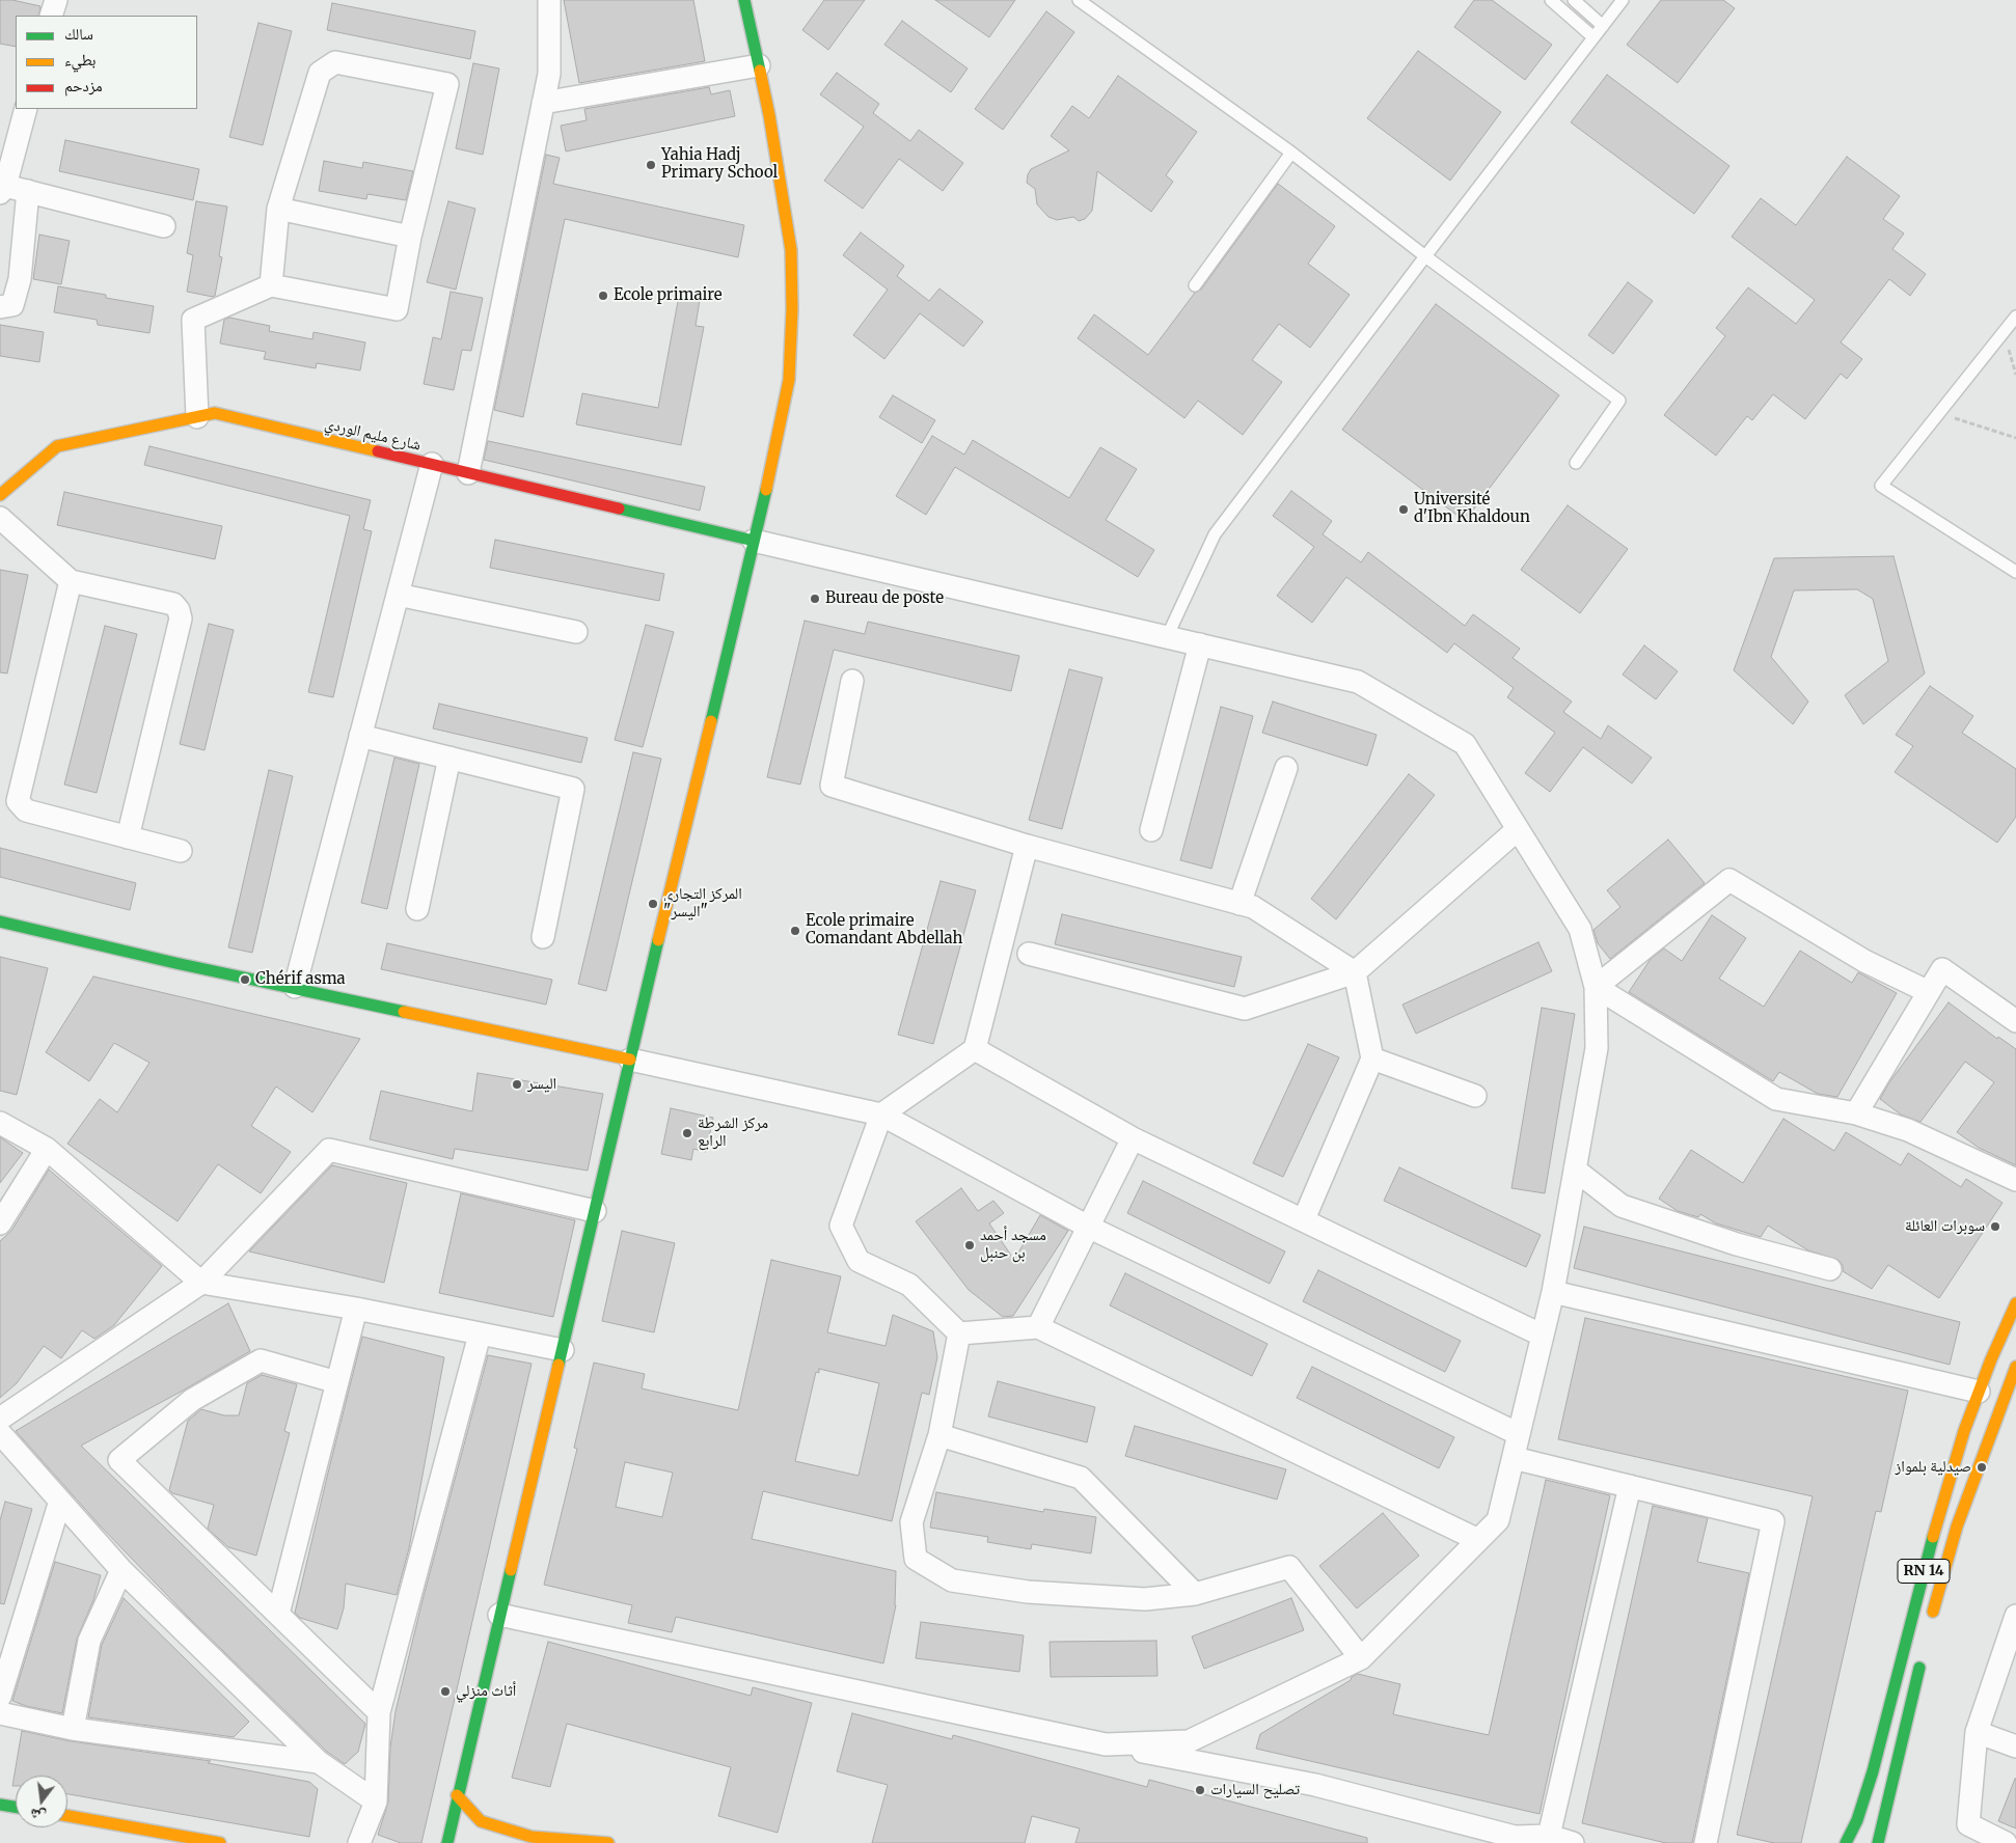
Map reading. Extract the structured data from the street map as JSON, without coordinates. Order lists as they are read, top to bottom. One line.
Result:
{"streets":{"main road":["شارع مليم الوردي","RN 14"]},"places":["Yahia Hadj Primary School","Ecole primaire","Université d'Ibn Khaldoun","Bureau de poste","المركز التجاري \"اليسر\"","Ecole primaire Comandant Abdellah","Chérif asma","اليسر","مركز الشرطة الرابع","سوبرات العائلة","مسجد أحمد بن حنبل","صيدلية بلمواز","أثاث منزلي","تصليح السيارات"],"legend":["سالك","بطيء","مزدحم"],"north":"bottom"}
